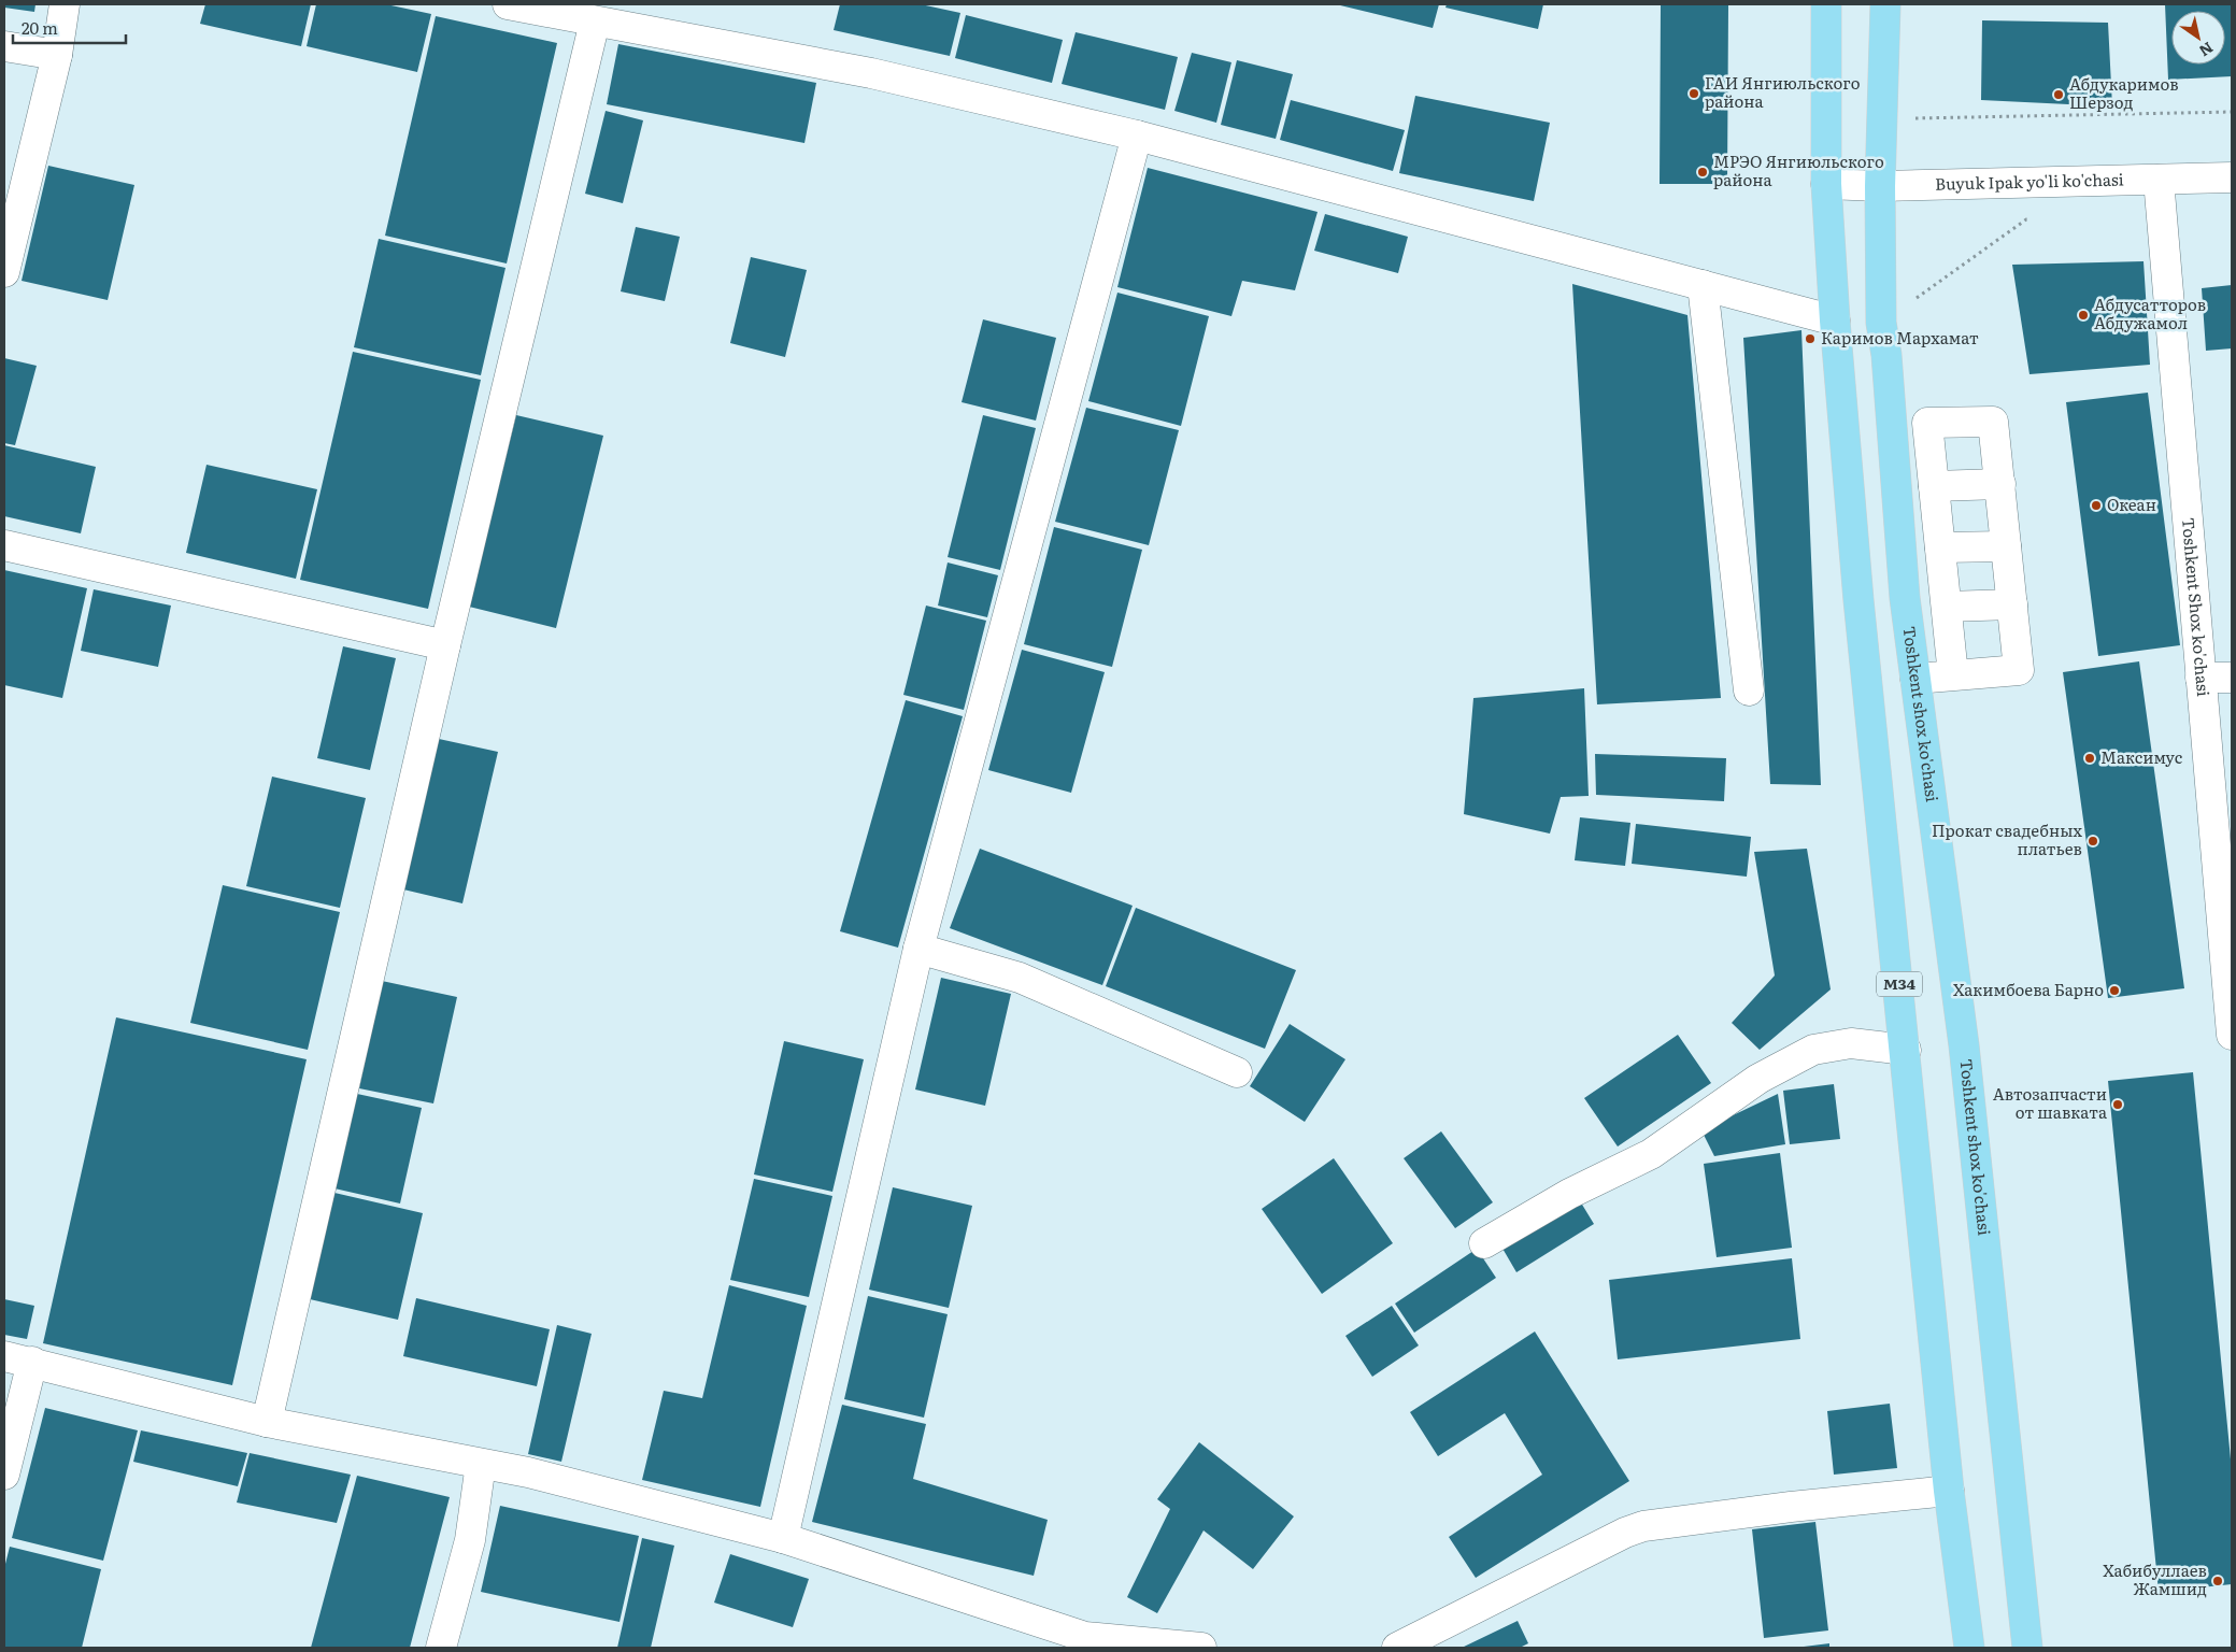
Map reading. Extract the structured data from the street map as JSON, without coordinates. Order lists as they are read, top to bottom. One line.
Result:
{"streets":{"main road":["Toshkent shox ko'chasi","M34"],"street":["Buyuk Ipak yo'li ko'chasi","Toshkent Shox ko'chasi"]},"crossings":[["Buyuk Ipak yo'li ko'chasi","Toshkent Shox ko'chasi"],["Buyuk Ipak yo'li ko'chasi","Toshkent shox ko'chasi"],["Buyuk Ipak yo'li ko'chasi","M34"]],"places":["ГАИ Янгиюльского района","Абдукаримов Шерзод","МРЭО Янгиюльского района","Абдусатторов Абдужамол","Каримов Мархамат","Океан","Максимус","Прокат свадебных платьев","Хакимбоева Барно","Автозапчасти от шавката","Хабибуллаев Жамшид"],"scale_bar":"20 m","north":"bottom right"}
